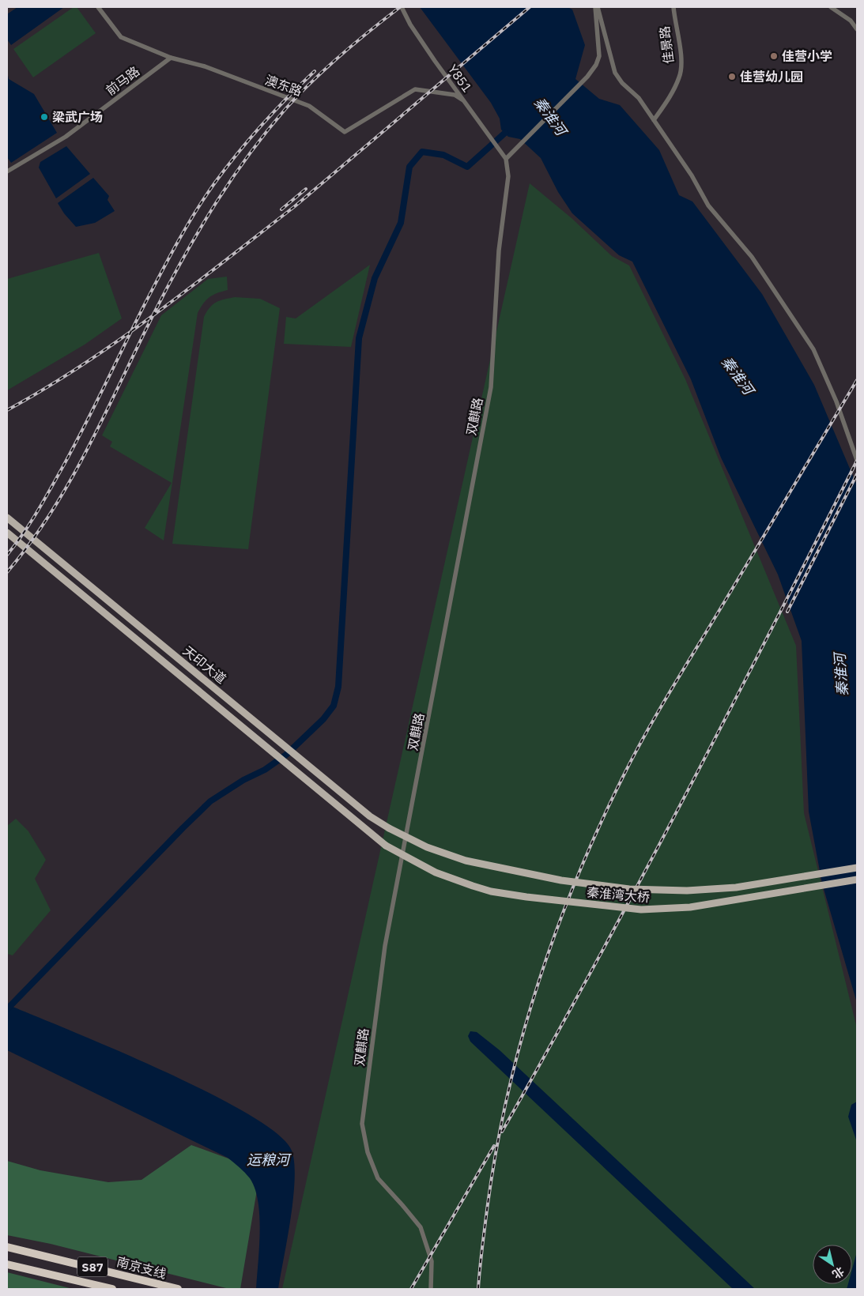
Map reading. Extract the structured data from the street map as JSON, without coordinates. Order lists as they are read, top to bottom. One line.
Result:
{"streets":{"highway":["S87","南京支线"],"main road":["天印大道","秦淮湾大桥"],"street":["佳景路","Y851","前马路","澳东路","双麒路"]},"crossings":[["Y851","澳东路"],["Y851","双麒路"],["前马路","澳东路"],["天印大道","秦淮湾大桥"]],"water":["秦淮河","运粮河"],"places":["佳营小学","佳营幼儿园","梁武广场"],"north":"bottom right"}
